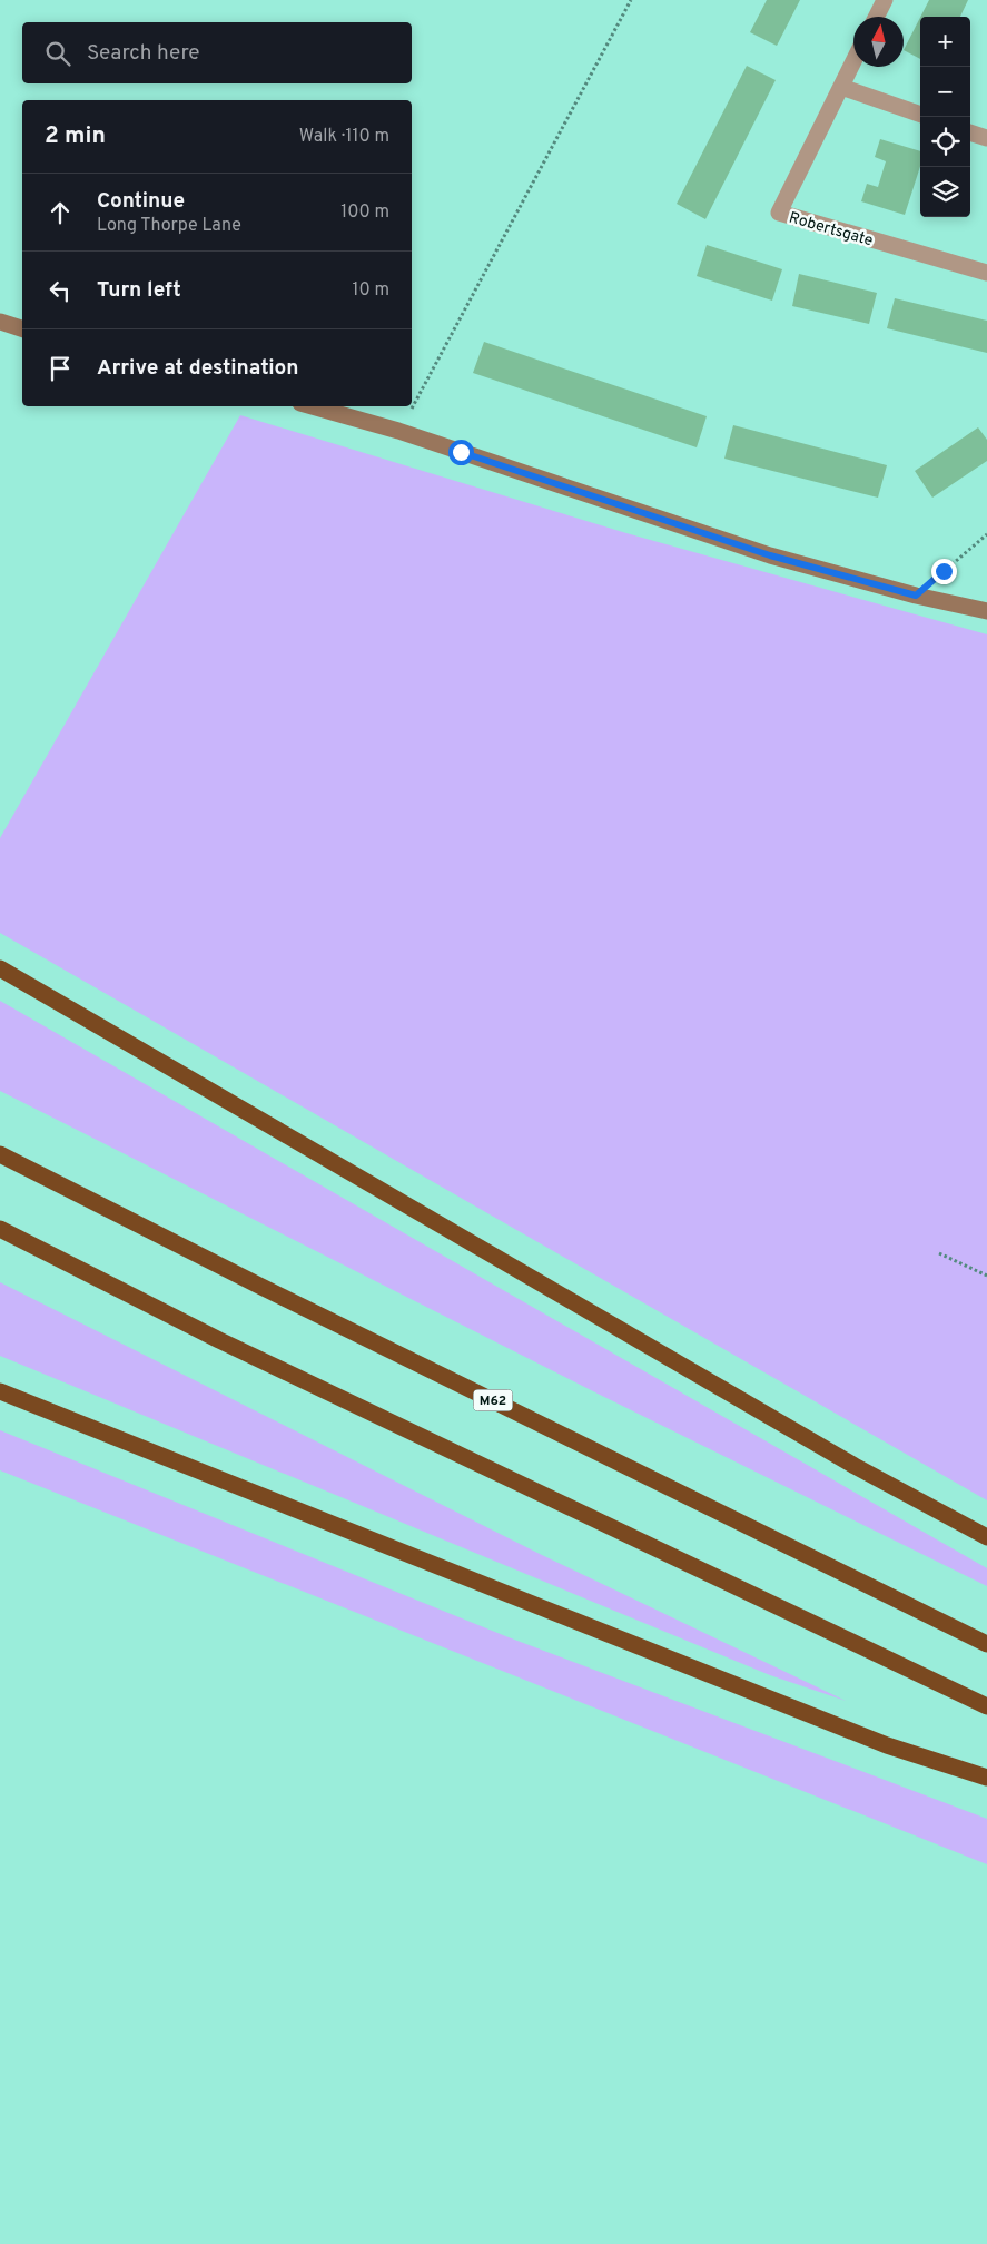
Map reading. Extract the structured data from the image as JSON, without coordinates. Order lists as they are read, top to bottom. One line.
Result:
{"streets":{"highway":["M62"],"street":["Robertsgate"]},"north":"top","page":{"map_buttons":["+","−"],"search":"Search here","heading":["2 min","Walk · 110 m"],"list":[["Continue","Long Thorpe Lane","100 m"],["Turn left","10 m"],"Arrive at destination"]}}
